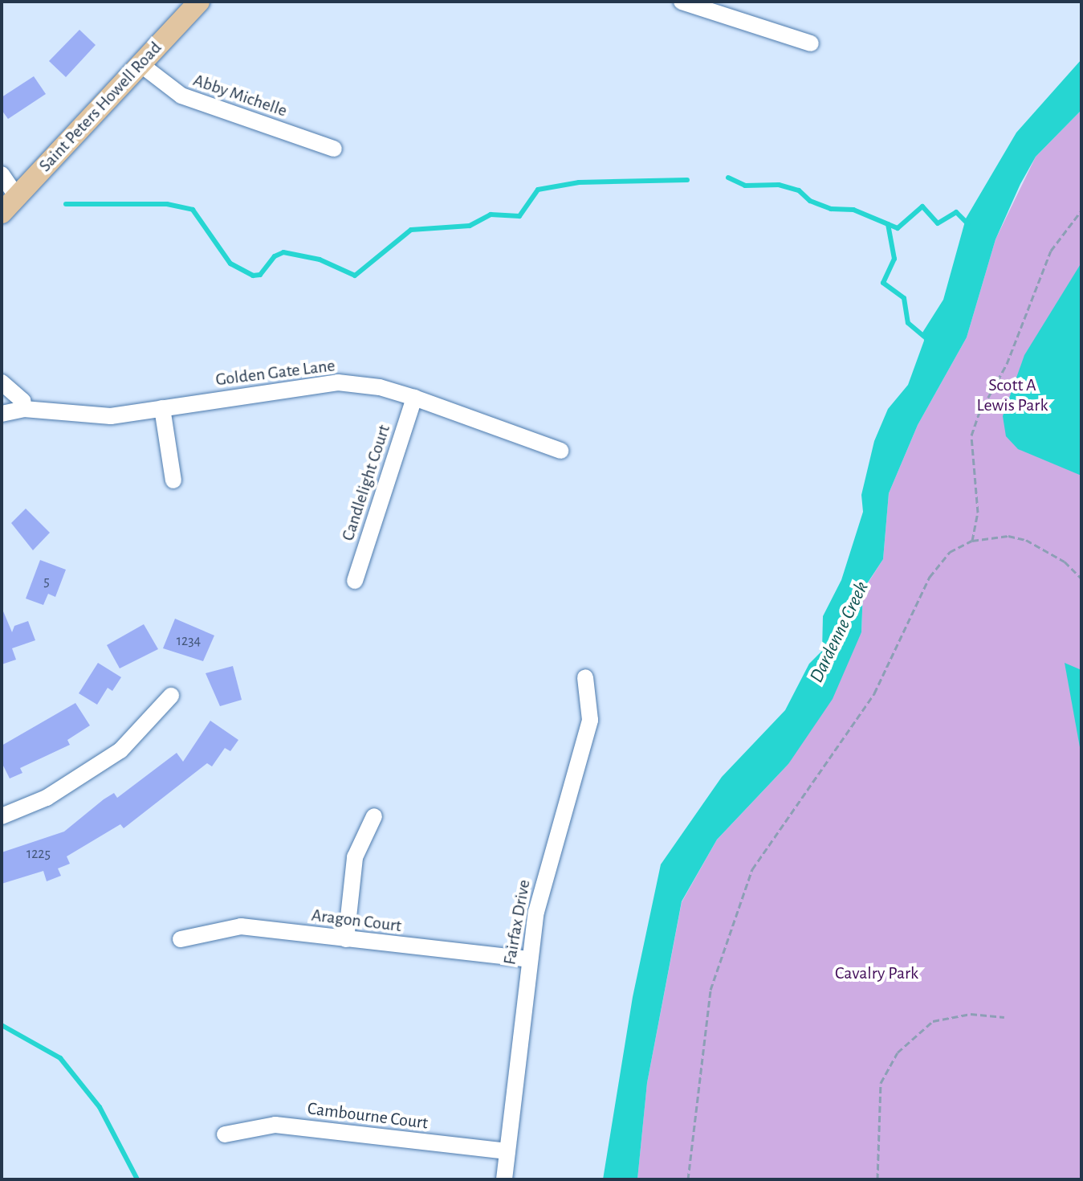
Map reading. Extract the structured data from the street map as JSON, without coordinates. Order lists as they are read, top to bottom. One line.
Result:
{"streets":{"main road":["Saint Peters Howell Road"],"street":["Abby Michelle","Golden Gate Lane","Candlelight Court","Aragon Court","Fairfax Drive","Cambourne Court"]},"crossings":[["Abby Michelle","Saint Peters Howell Road"],["Golden Gate Lane","Candlelight Court"],["Aragon Court","Fairfax Drive"],["Fairfax Drive","Cambourne Court"]],"water":["Dardenne Creek"],"parks":["Scott A Lewis Park","Cavalry Park"],"house_numbers":["5","1234","1225"]}
